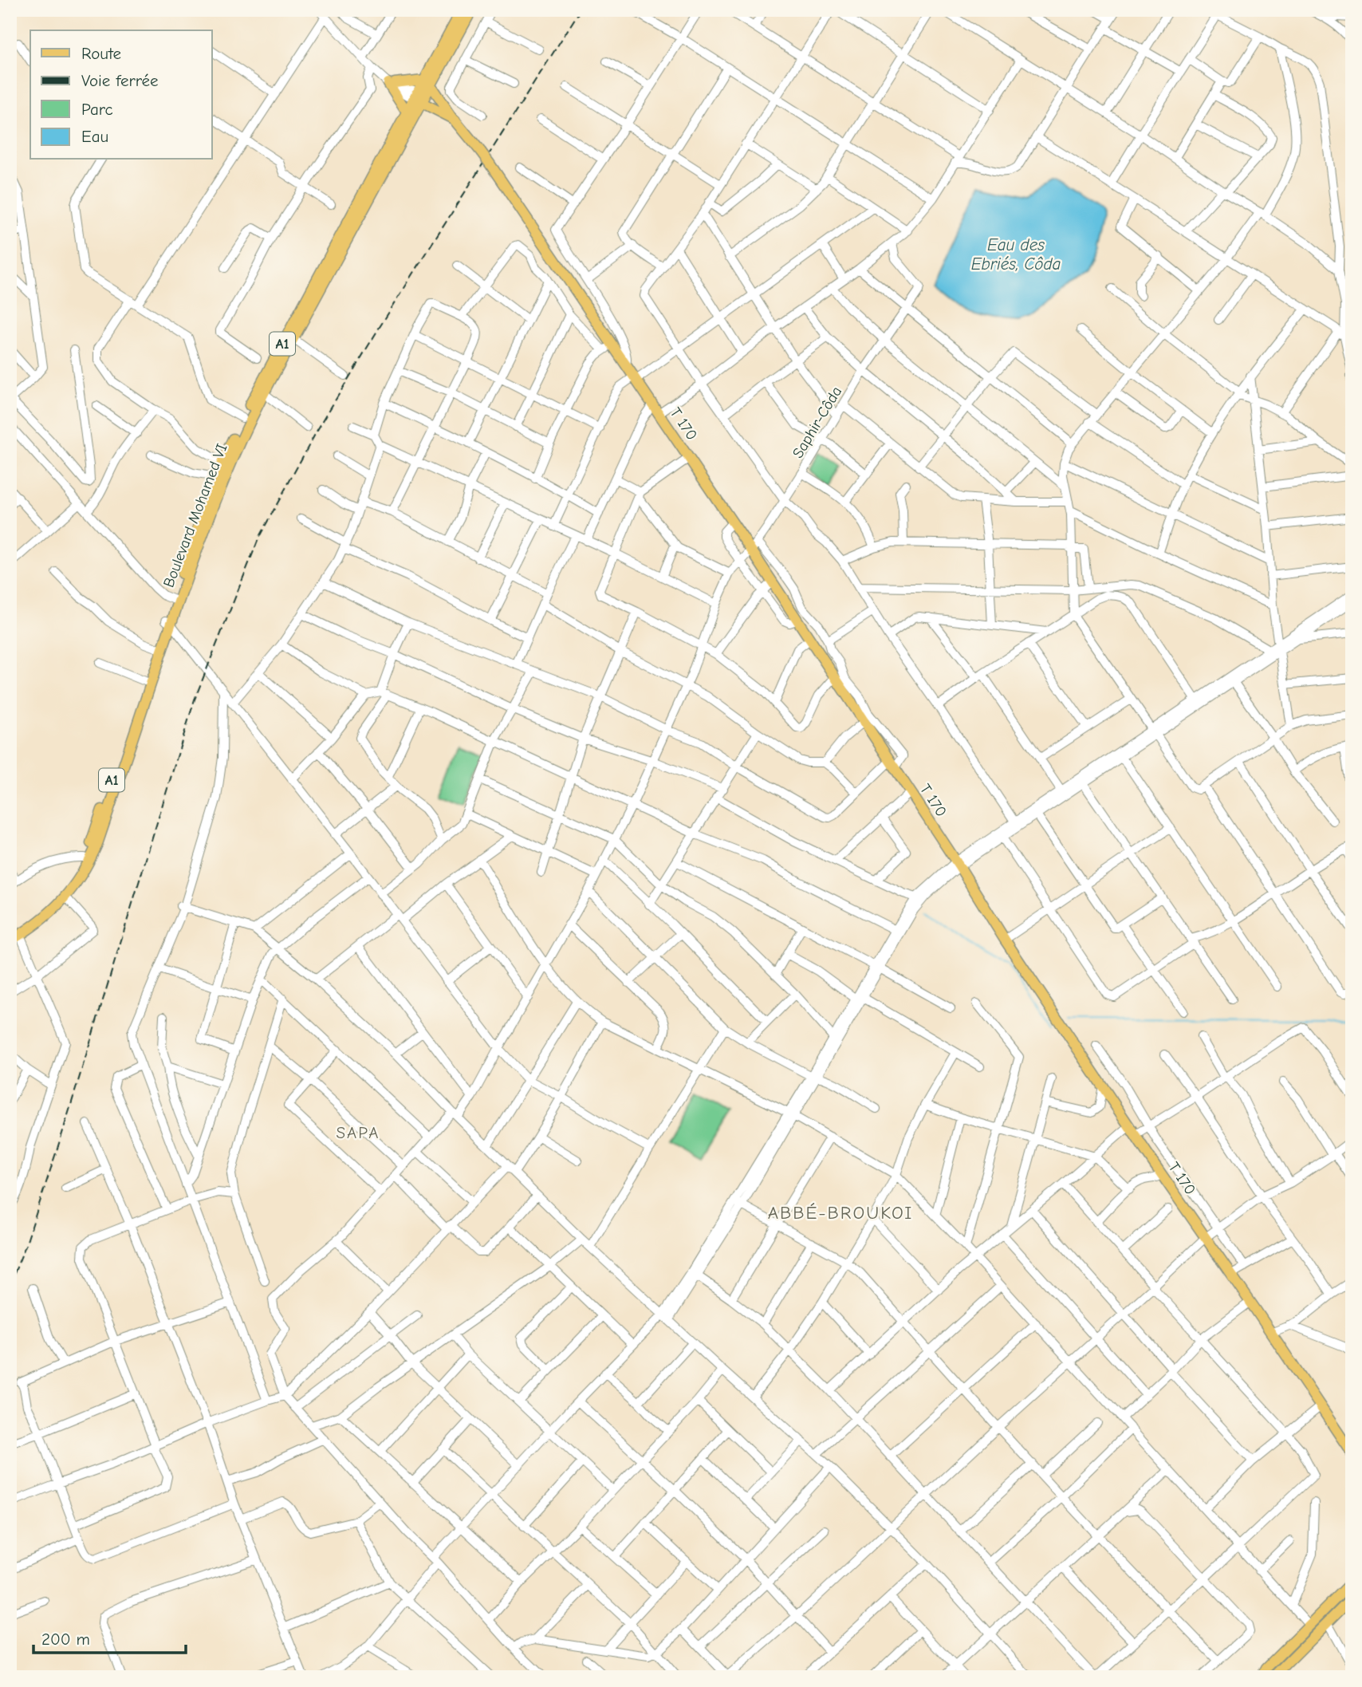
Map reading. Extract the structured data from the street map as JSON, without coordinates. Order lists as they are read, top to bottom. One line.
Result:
{"streets":{"main road":["A1","T 170","Boulevard Mohamed VI"],"street":["Saphir-Côda"]},"crossings":[["A1","T 170"],["A1","Boulevard Mohamed VI"],["Saphir-Côda","T 170"]],"districts":["SAPA","ABBÉ-BROUKOI"],"water":["Eau des Ebriés, Côda"],"legend":["Route","Voie ferrée","Parc","Eau"],"scale_bar":"200 m"}
